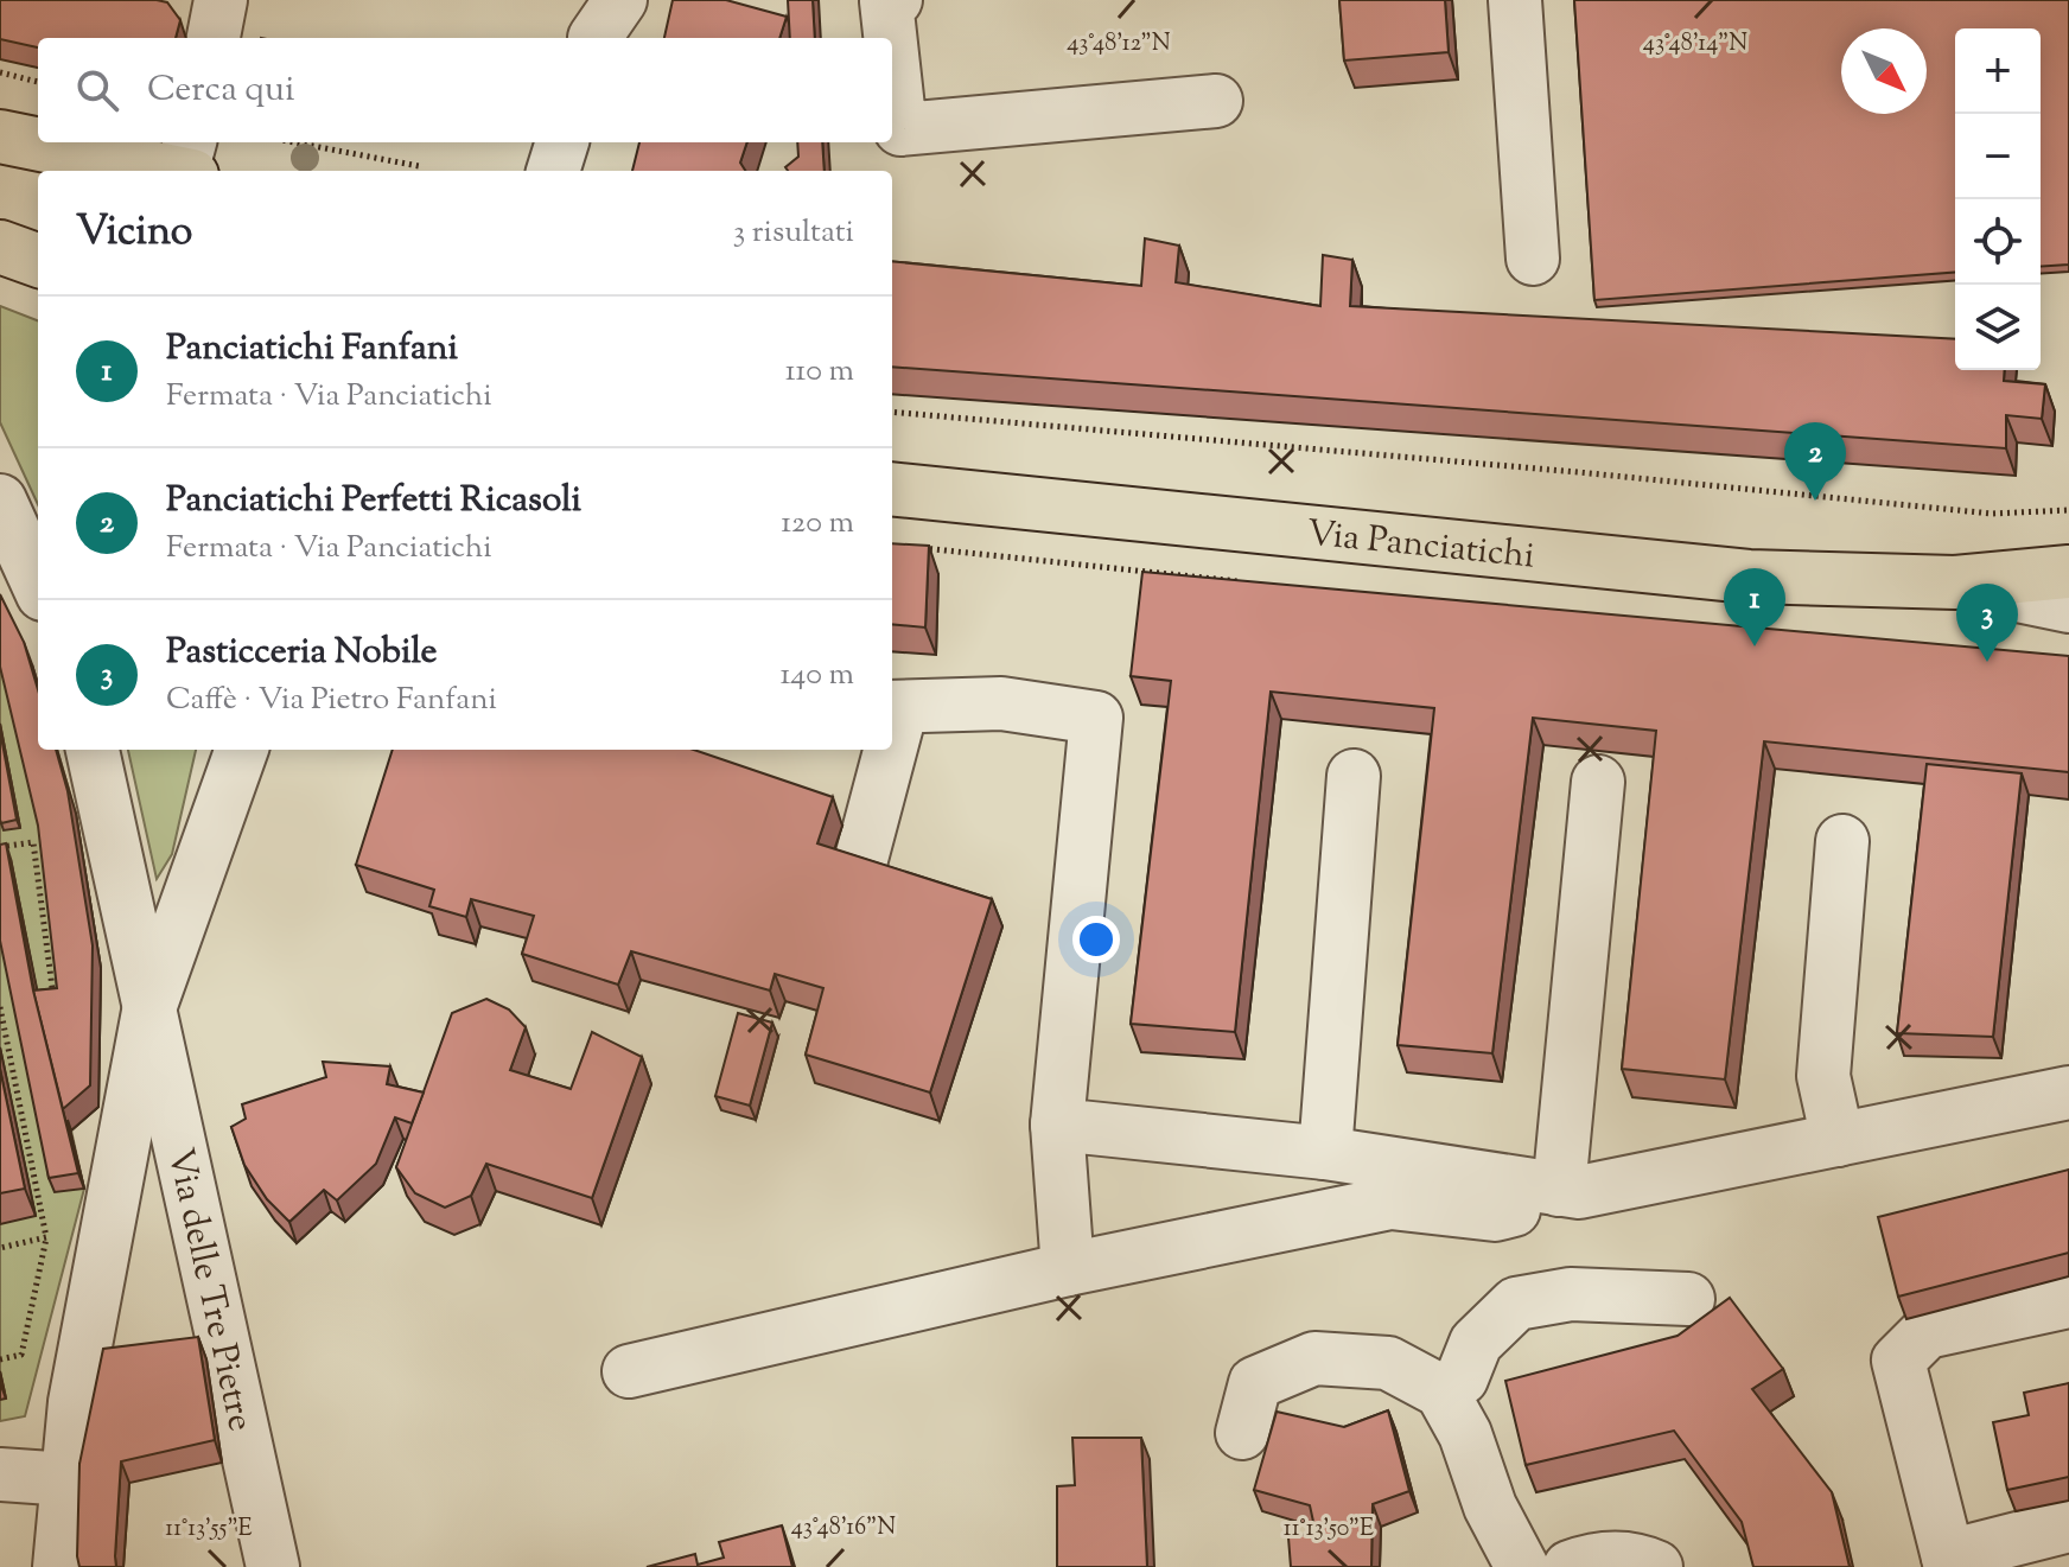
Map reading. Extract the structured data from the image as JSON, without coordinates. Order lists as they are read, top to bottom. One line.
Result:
{"streets":{"main road":["Via Panciatichi"],"street":["Via delle Tre Pietre"]},"north":"bottom right","page":{"map_buttons":["+","−"],"search":"Cerca qui","heading":["Vicino","3 risultati"],"list":[{"mark":"1","name":"Panciatichi Fanfani","note":"Fermata · Via Panciatichi","value":"110 m"},{"mark":"2","name":"Panciatichi Perfetti Ricasoli","note":"Fermata · Via Panciatichi","value":"120 m"},{"mark":"3","name":"Pasticceria Nobile","note":"Caffè · Via Pietro Fanfani","value":"140 m"}],"pins":["2","1","3"]},"coordinates":["43°48'12\"N","43°48'14\"N","43°48'16\"N","11°13'55\"E","11°13'50\"E"]}
